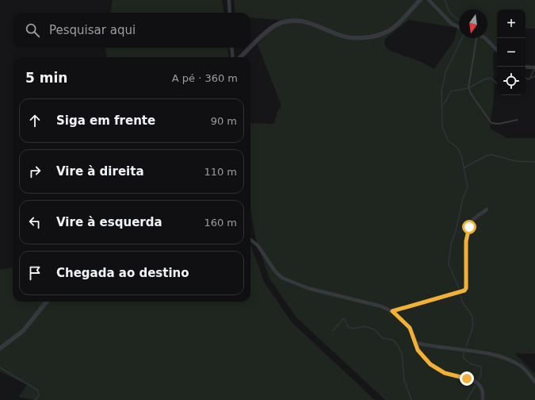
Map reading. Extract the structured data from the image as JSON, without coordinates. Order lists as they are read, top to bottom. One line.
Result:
{"north":"bottom","page":{"map_buttons":["+","−"],"search":"Pesquisar aqui","heading":["5 min","A pé · 360 m"],"list":[["Siga em frente","90 m"],["Vire à direita","110 m"],["Vire à esquerda","160 m"],"Chegada ao destino"]}}
